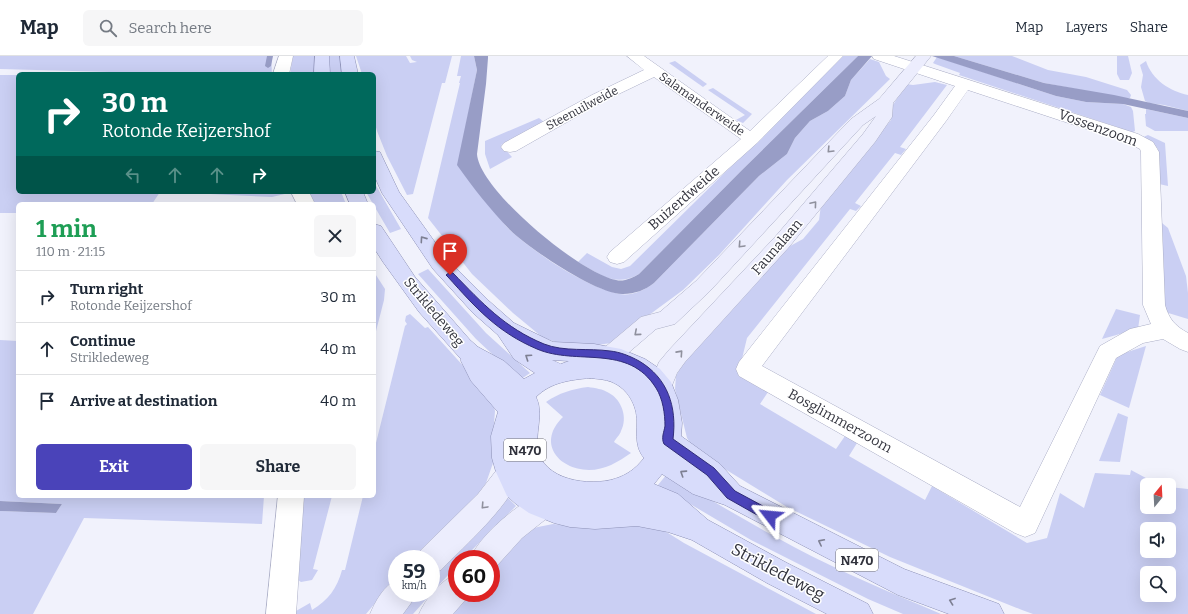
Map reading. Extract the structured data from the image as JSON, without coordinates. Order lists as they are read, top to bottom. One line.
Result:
{"streets":{"main road":["Strikledeweg","N470"],"street":["Salamanderweide","Steenuilweide","Vossenzoom","Buizerdweide","Faunalaan","Bosglimmerzoom"]},"crossings":[["Salamanderweide","Steenuilweide"],["Salamanderweide","Buizerdweide"],["Vossenzoom","Faunalaan"],["Vossenzoom","Bosglimmerzoom"],["Faunalaan","N470"],["Strikledeweg","N470"]],"north":"top","page":{"header":"Map","search":"Search here","nav":["Map","Layers","Share"],"turn":["30 m","Rotonde Keijzershof"],"heading":["1 min","110 m · 21:15"],"list":[{"name":"Turn right","note":"Rotonde Keijzershof","value":"30 m"},{"name":"Continue","note":"Strikledeweg","value":"40 m"},{"name":"Arrive at destination","value":"40 m"}],"buttons":["Exit","Share"],"speed":"59 km/h","limit":"60"}}
